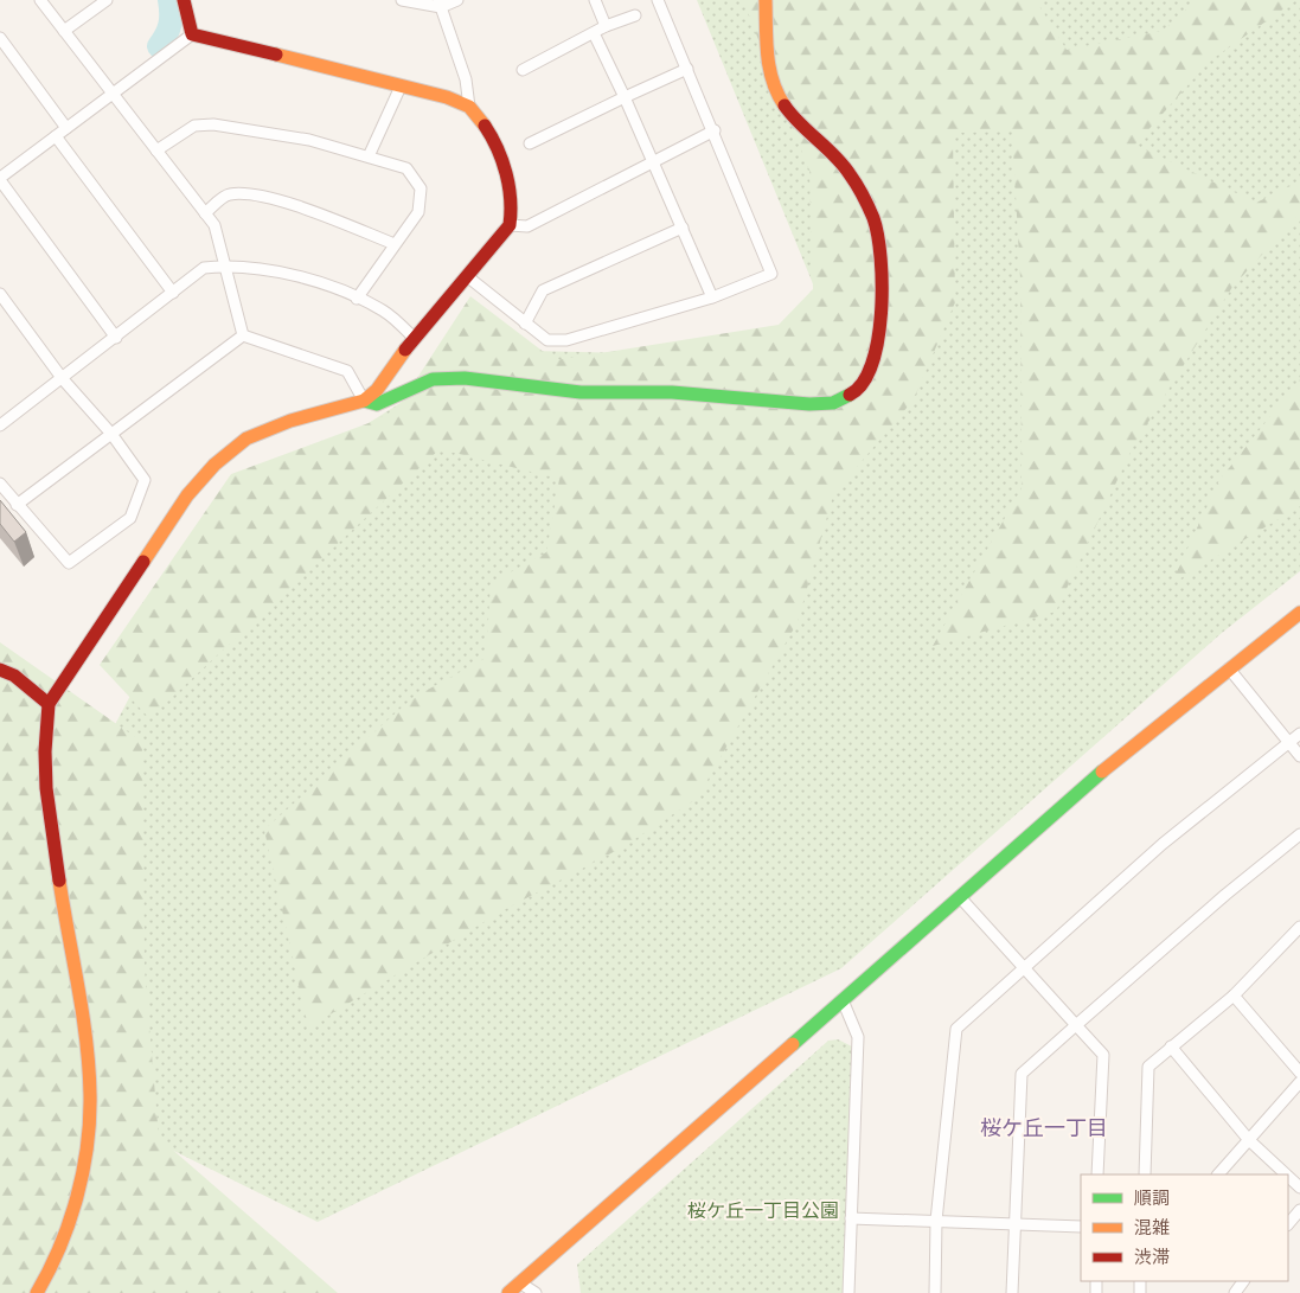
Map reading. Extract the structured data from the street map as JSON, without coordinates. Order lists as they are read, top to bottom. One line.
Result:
{"districts":["桜ケ丘一丁目"],"parks":["桜ケ丘一丁目公園"],"legend":["順調","混雑","渋滞"]}
